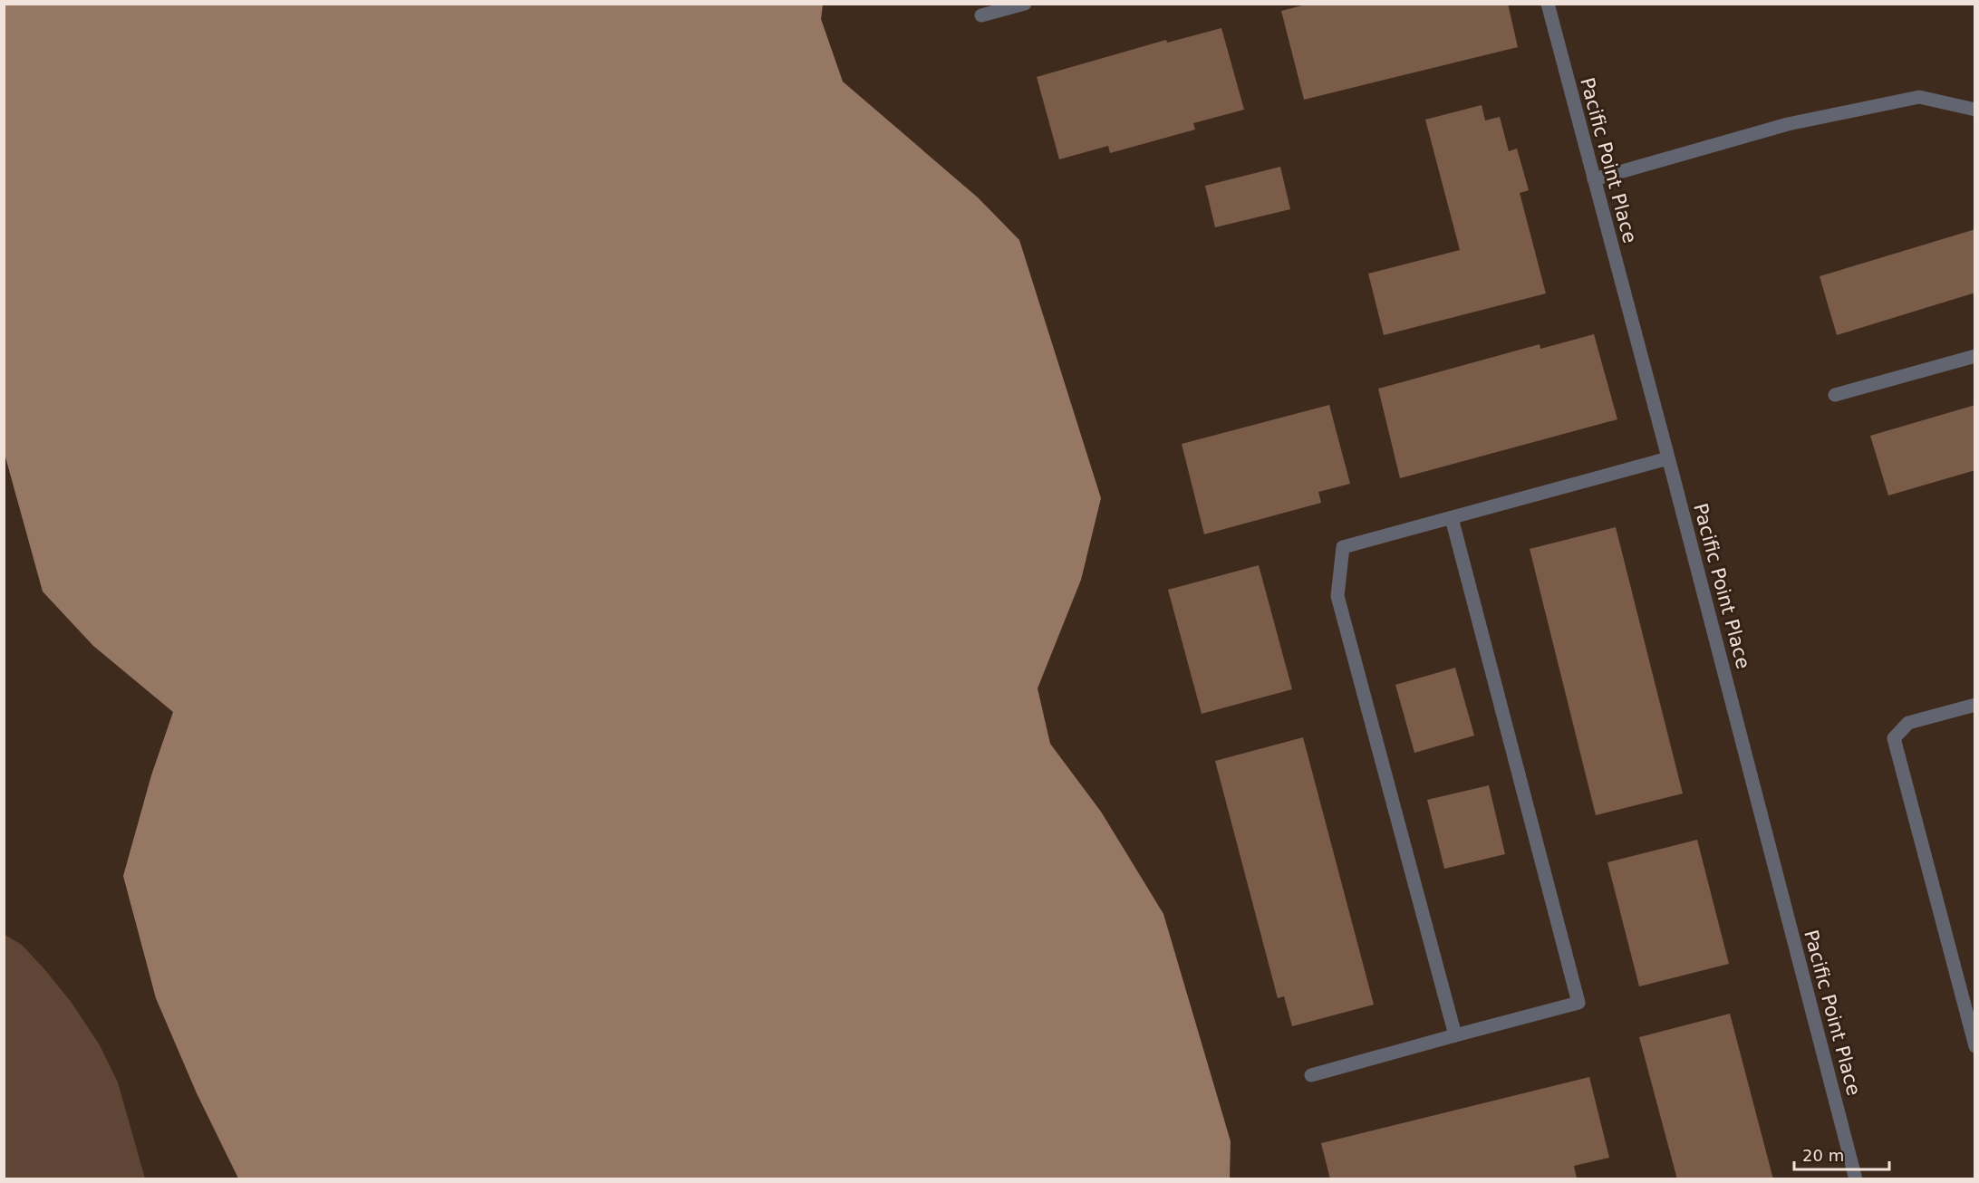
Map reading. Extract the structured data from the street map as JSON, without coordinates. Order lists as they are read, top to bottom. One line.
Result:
{"streets":{"street":["Pacific Point Place"]},"scale_bar":"20 m"}
